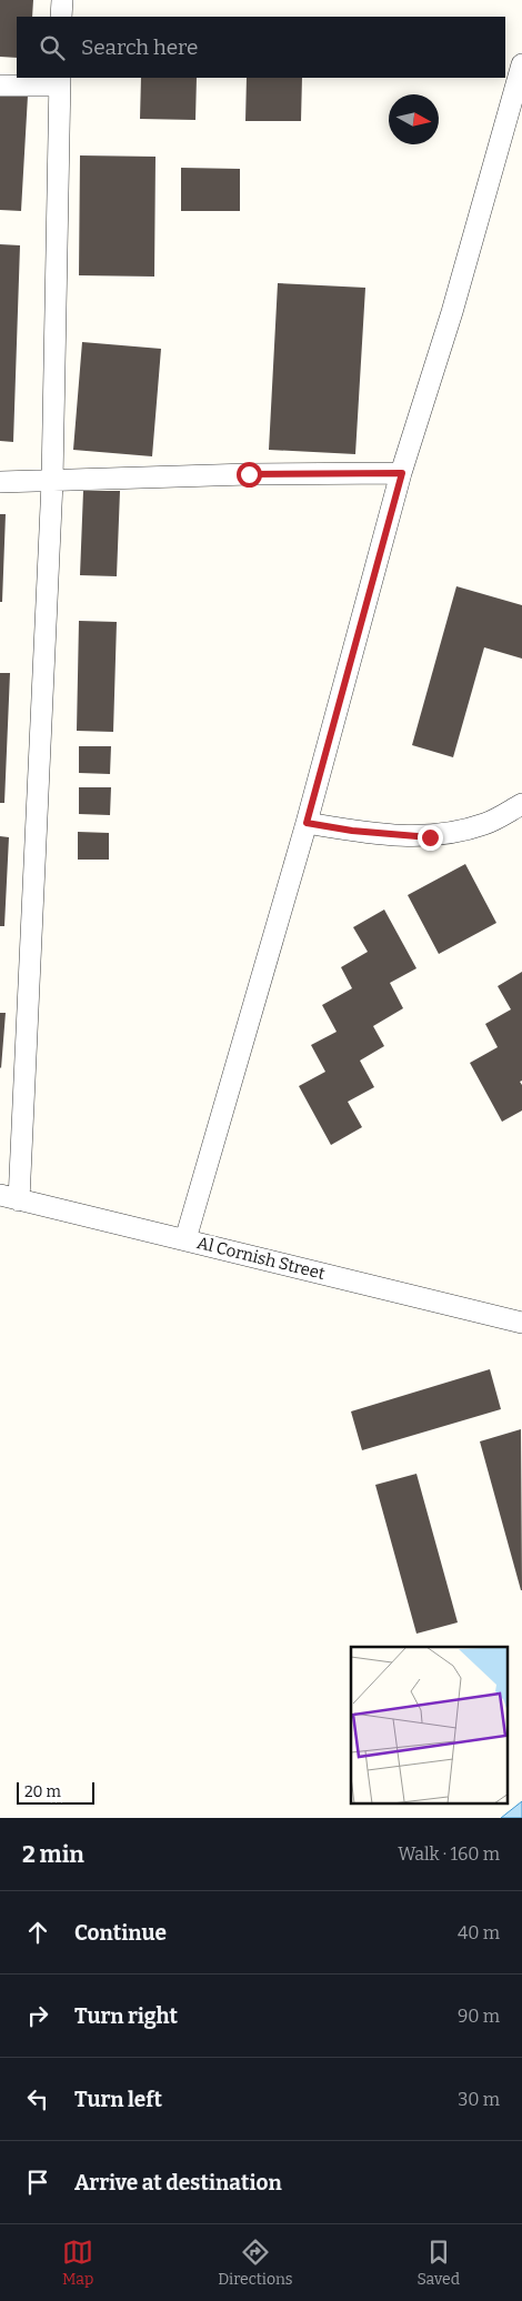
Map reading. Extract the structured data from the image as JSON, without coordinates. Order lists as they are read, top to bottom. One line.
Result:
{"streets":{"street":["Al Cornish Street"]},"scale_bar":"20 m","north":"right","page":{"search":"Search here","scale":"20 m","heading":["2 min","Walk · 160 m"],"list":[["Continue","40 m"],["Turn right","90 m"],["Turn left","30 m"],"Arrive at destination"],"nav":["Map","Directions","Saved"]}}
